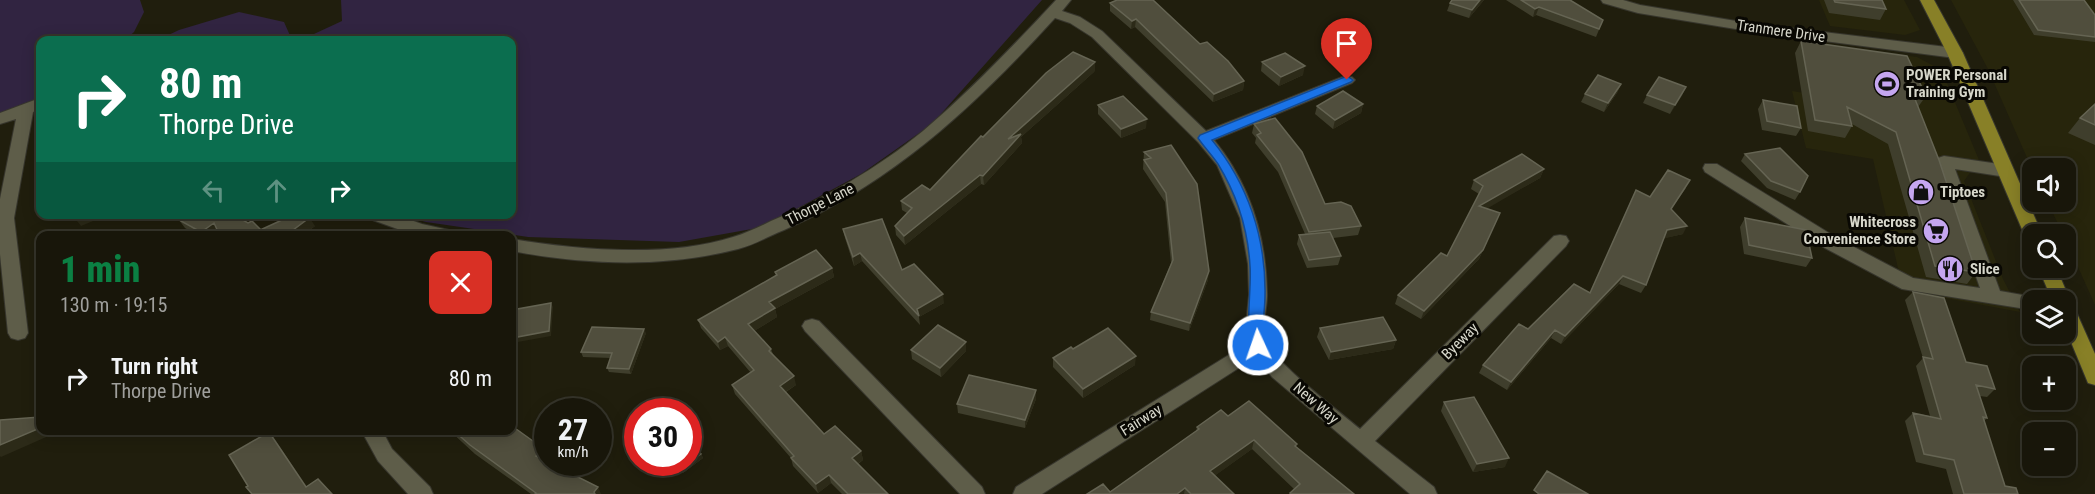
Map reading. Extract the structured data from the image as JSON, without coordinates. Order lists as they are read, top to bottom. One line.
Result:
{"streets":{"street":["Tranmere Drive","Thorpe Lane","Byeway","New Way","Fairway"]},"crossings":[["Byeway","New Way"],["New Way","Fairway"]],"places":{"sports":["POWER Personal Training Gym"],"shop":["Tiptoes"],"supermarket":["Whitecross Convenience Store"],"restaurant":["Slice"]},"page":{"turn":["80 m","Thorpe Drive"],"map_buttons":["+","−"],"heading":["1 min","130 m · 19:15"],"list":[{"name":"Turn right","note":"Thorpe Drive","value":"80 m"}],"speed":"27 km/h","limit":"30"}}
